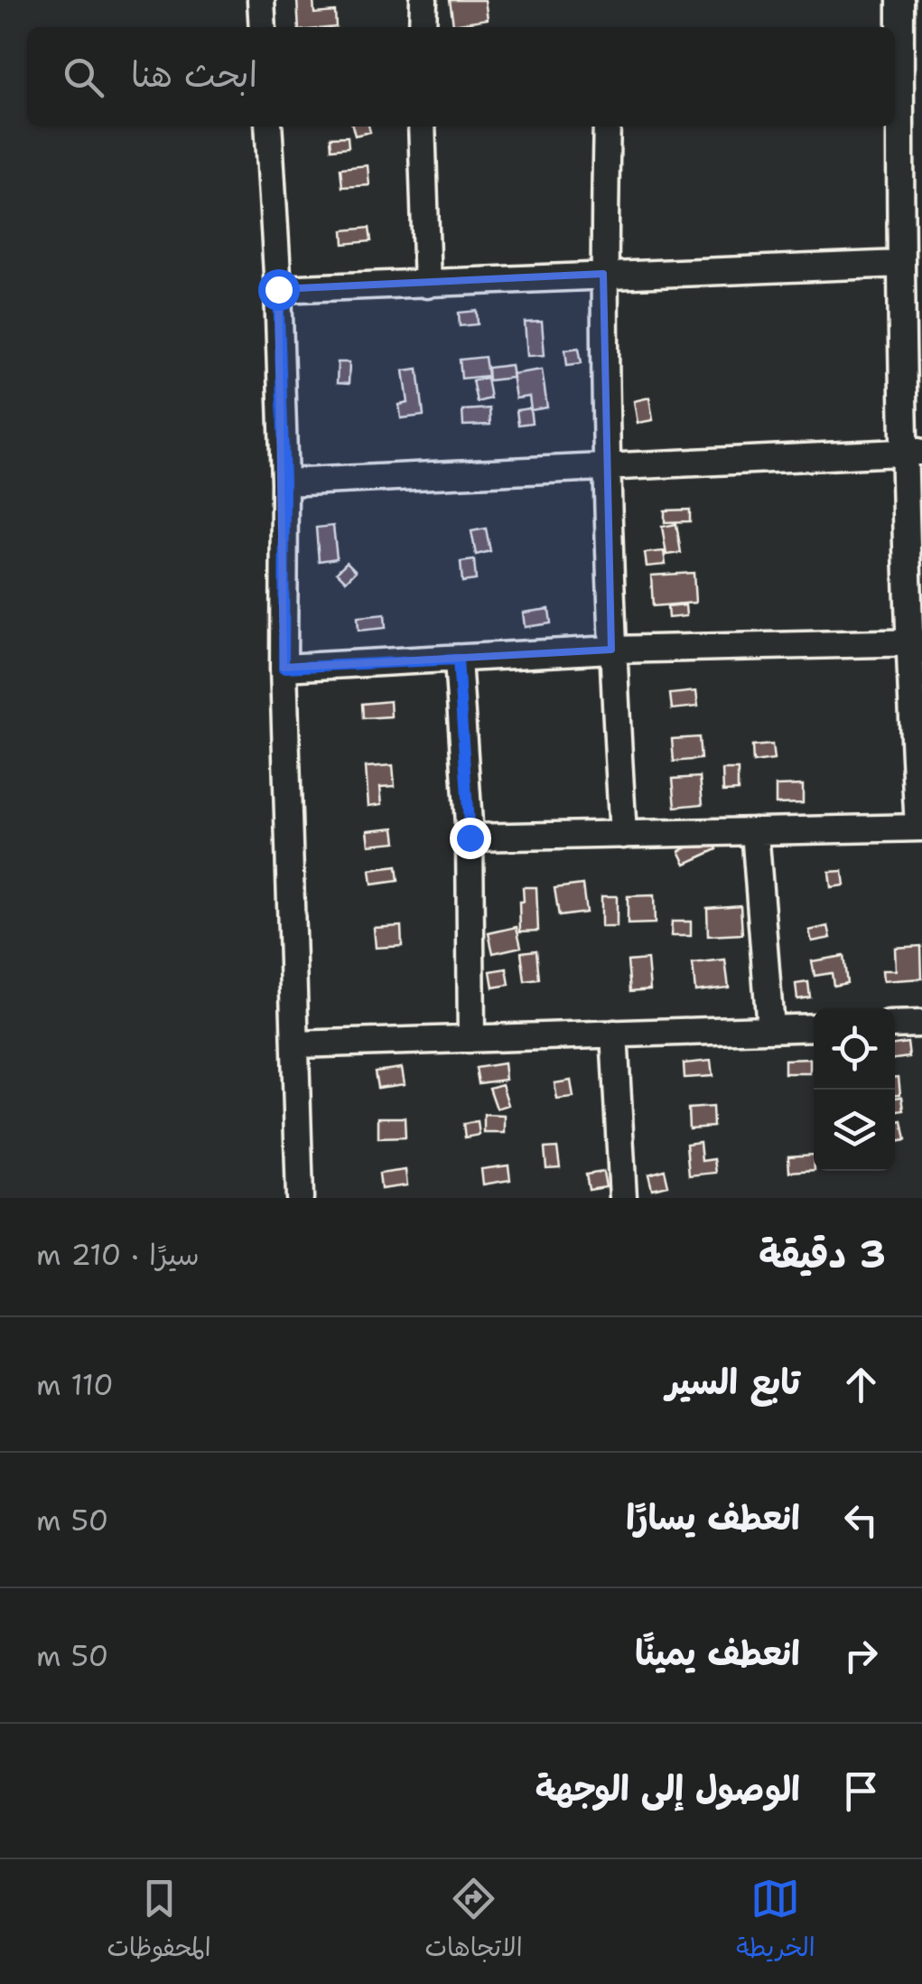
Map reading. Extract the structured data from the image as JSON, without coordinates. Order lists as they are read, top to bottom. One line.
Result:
{"page":{"search":"ابحث هنا","heading":["3 دقيقة","سيرًا · 210 m"],"list":[["تابع السير","110 m"],["انعطف يسارًا","50 m"],["انعطف يمينًا","50 m"],"الوصول إلى الوجهة"],"nav":["الخريطة","الاتجاهات","المحفوظات"]}}
